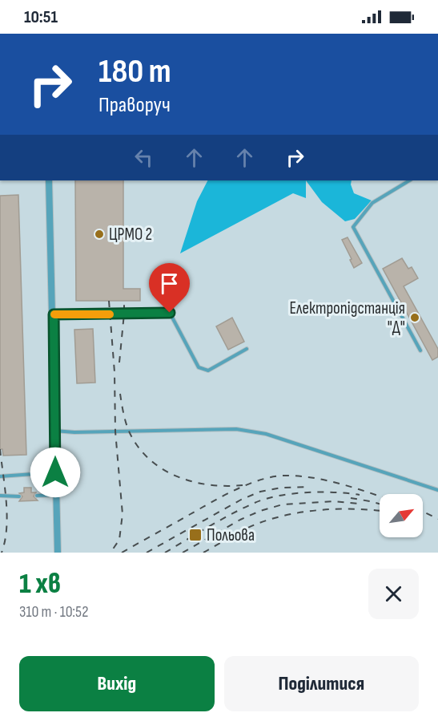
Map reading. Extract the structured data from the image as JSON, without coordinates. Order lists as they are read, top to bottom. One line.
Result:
{"places":{"other":["ЦРМО 2","Електропідстанція \"Д\""],"transit":["Польова"]},"north":"top right","page":{"status":"10:51","turn":["180 m","Праворуч"],"heading":["1 хв","310 m · 10:52"],"buttons":["Вихід","Поділитися"]}}
